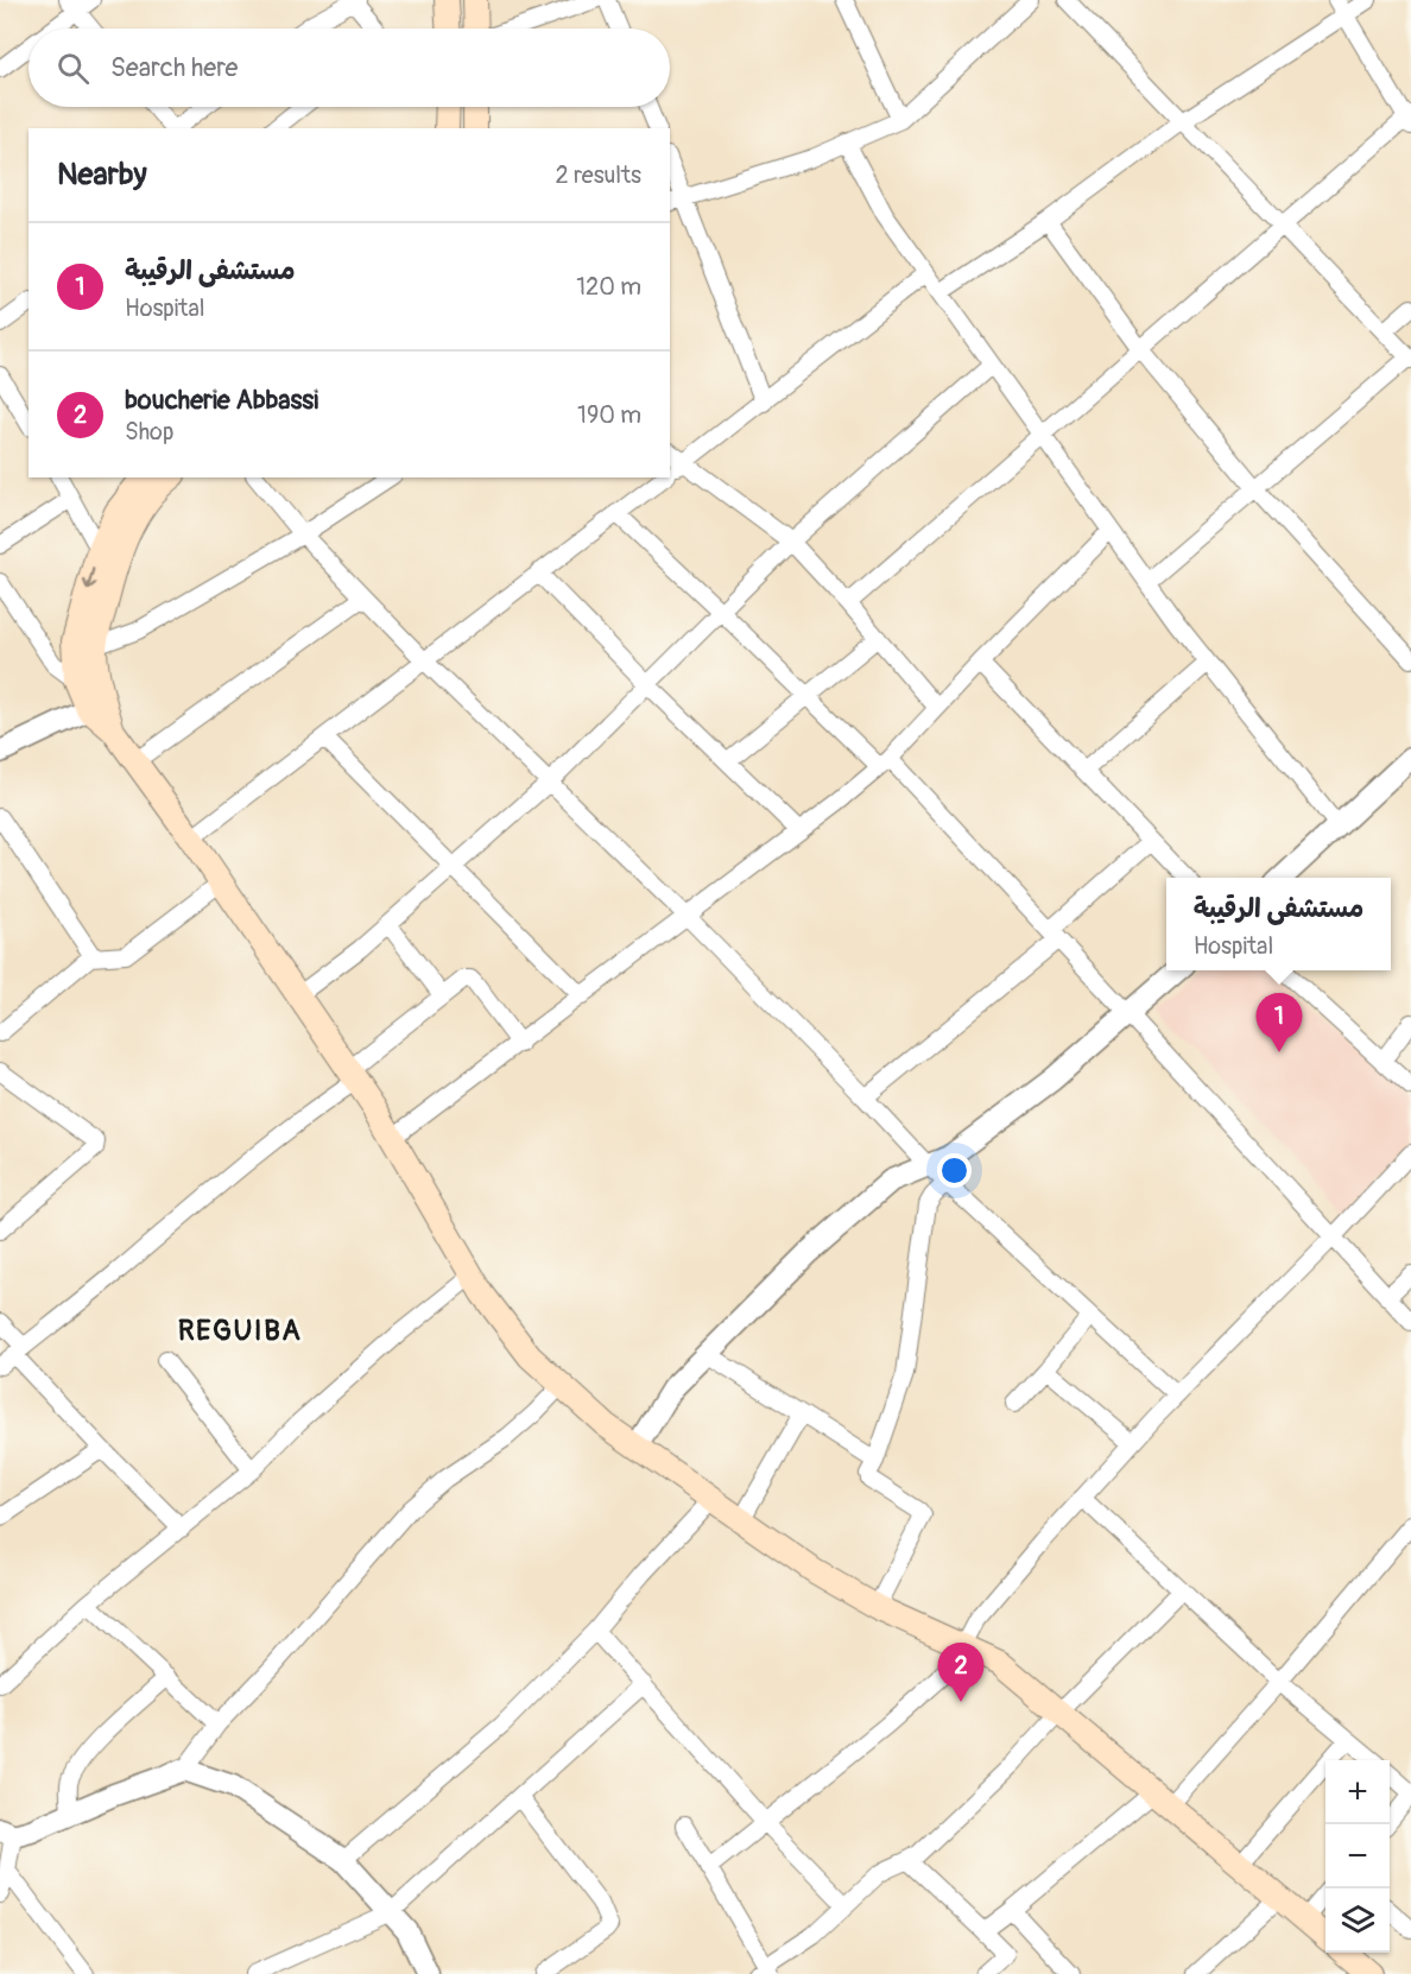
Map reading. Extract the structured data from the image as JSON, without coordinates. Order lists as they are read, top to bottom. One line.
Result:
{"districts":["REGUIBA"],"page":{"search":"Search here","heading":["Nearby","2 results"],"list":[{"mark":"1","name":"مستشفى الرقيبة","note":"Hospital","value":"120 m"},{"mark":"2","name":"boucherie Abbassi","note":"Shop","value":"190 m"}],"popup":["مستشفى الرقيبة","Hospital"],"pins":["1","2"],"map_buttons":["+","−"]}}
